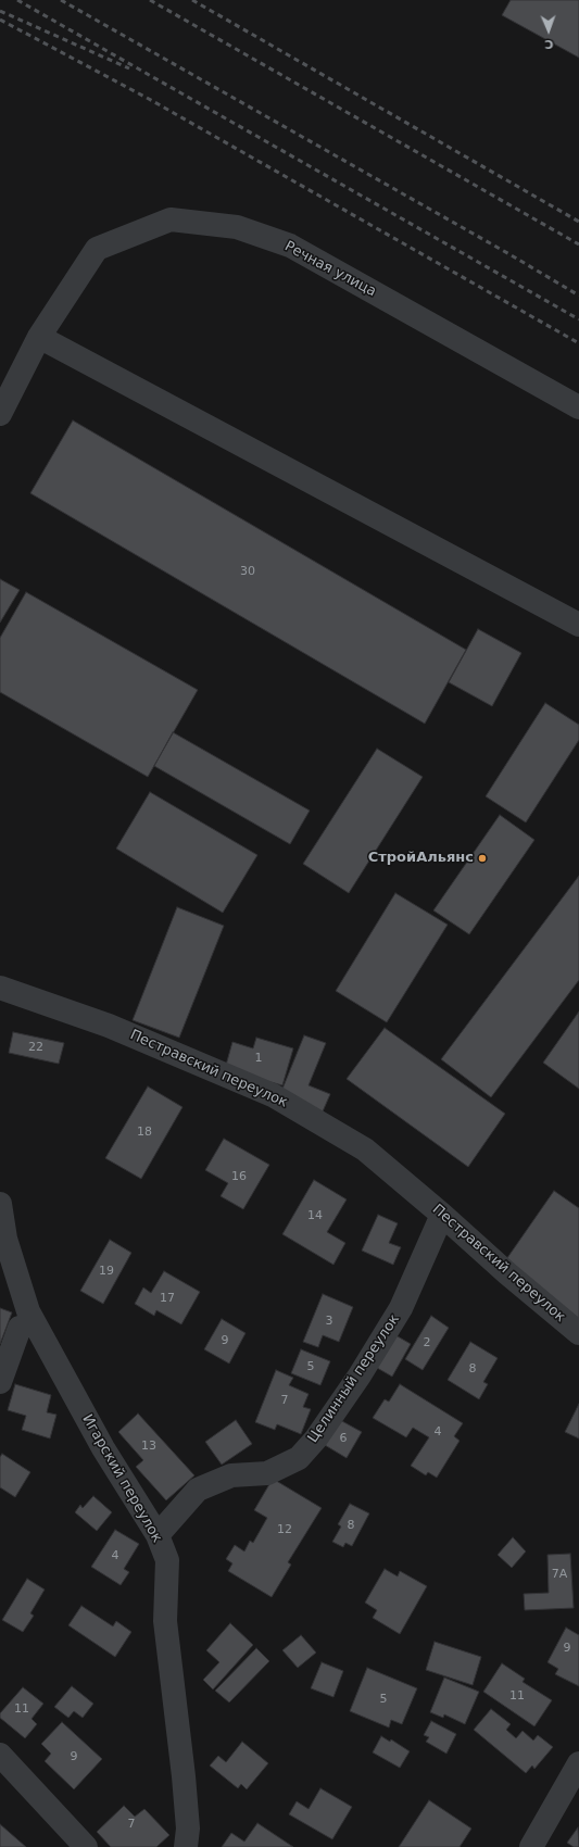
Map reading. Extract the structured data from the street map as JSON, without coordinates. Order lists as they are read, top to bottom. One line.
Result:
{"streets":{"street":["Речная улица","Пестравский переулок","Целинный переулок","Игарский переулок"]},"crossings":[["Пестравский переулок","Целинный переулок"],["Целинный переулок","Игарский переулок"]],"places":["СтройАльянс"],"house_numbers":["30","22","1","18","16","14","19","17","3","9","2","5","8","7","4","6","13","8","12","4","7А","9","11","5","11","9","7"],"north":"bottom"}
